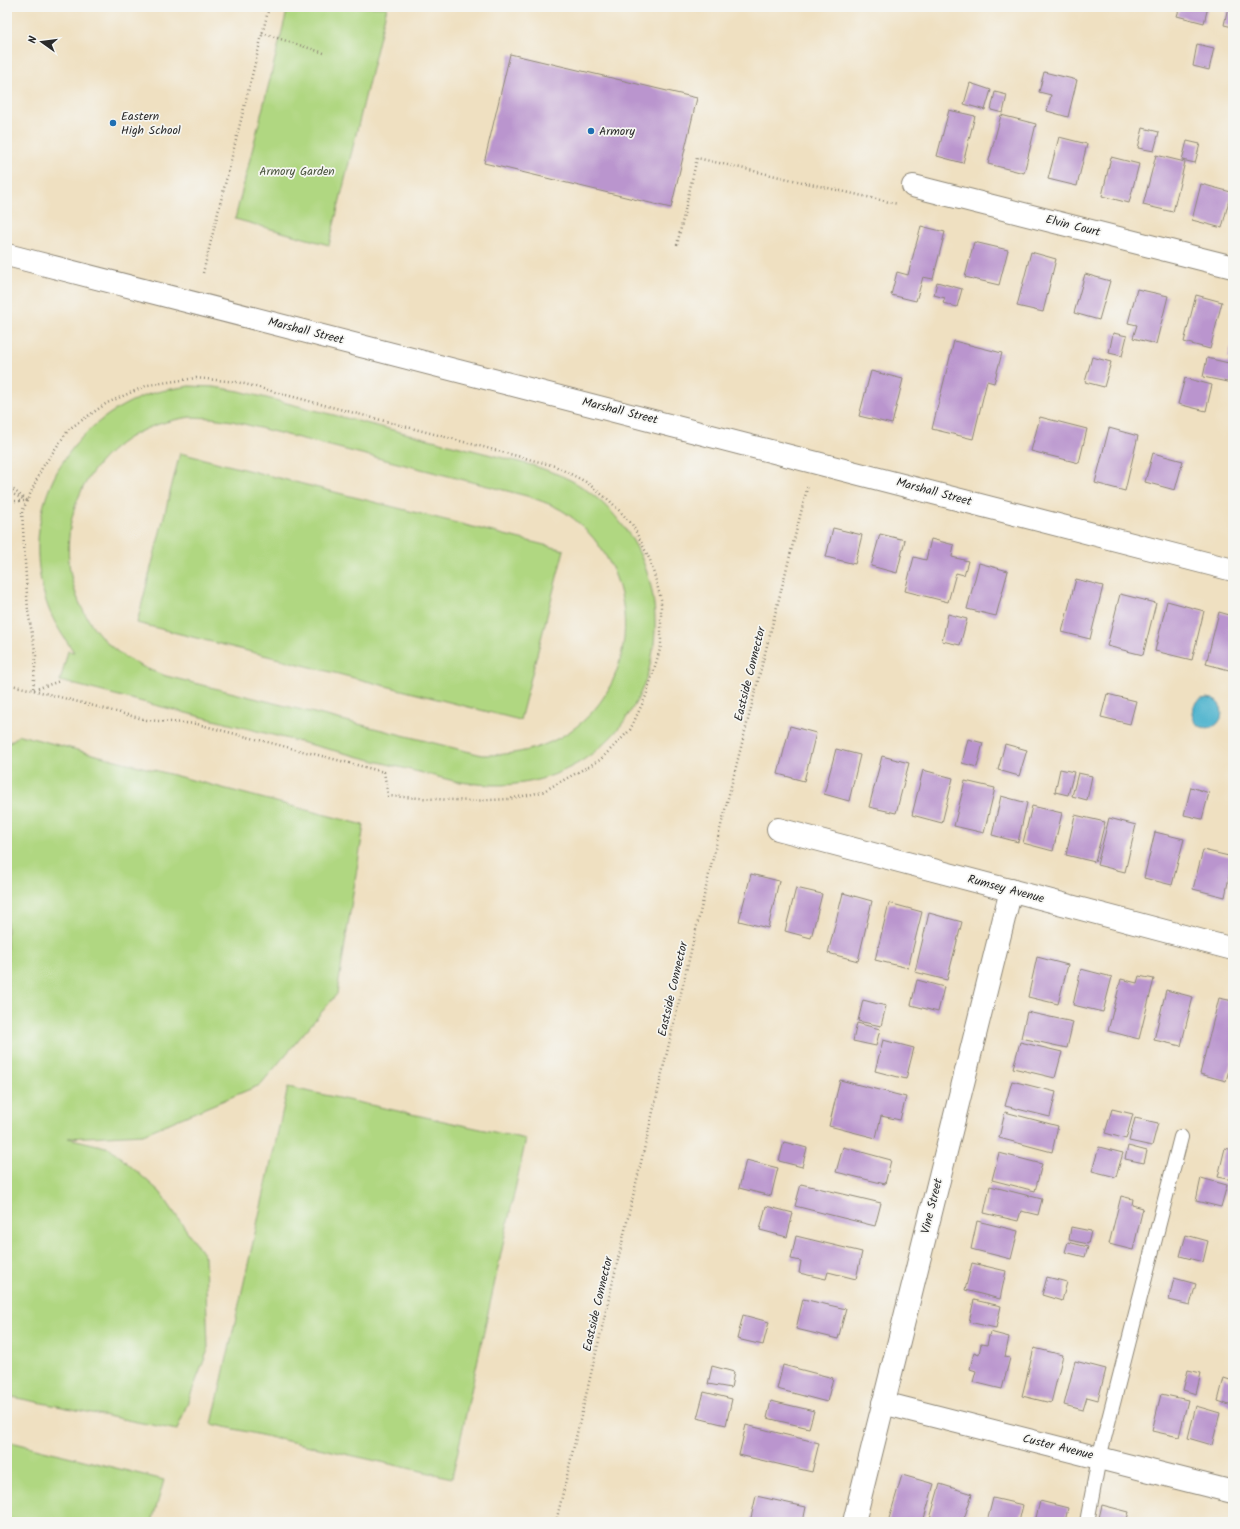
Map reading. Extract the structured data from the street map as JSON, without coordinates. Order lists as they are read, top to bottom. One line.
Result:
{"streets":{"street":["Elvin Court","Marshall Street","Rumsey Avenue","Vine Street","Custer Avenue"],"path":["Eastside Connector"]},"crossings":[["Marshall Street","Eastside Connector"],["Rumsey Avenue","Vine Street"],["Vine Street","Custer Avenue"]],"parks":["Armory Garden"],"places":["Eastern High School","Armory"],"north":"left"}
